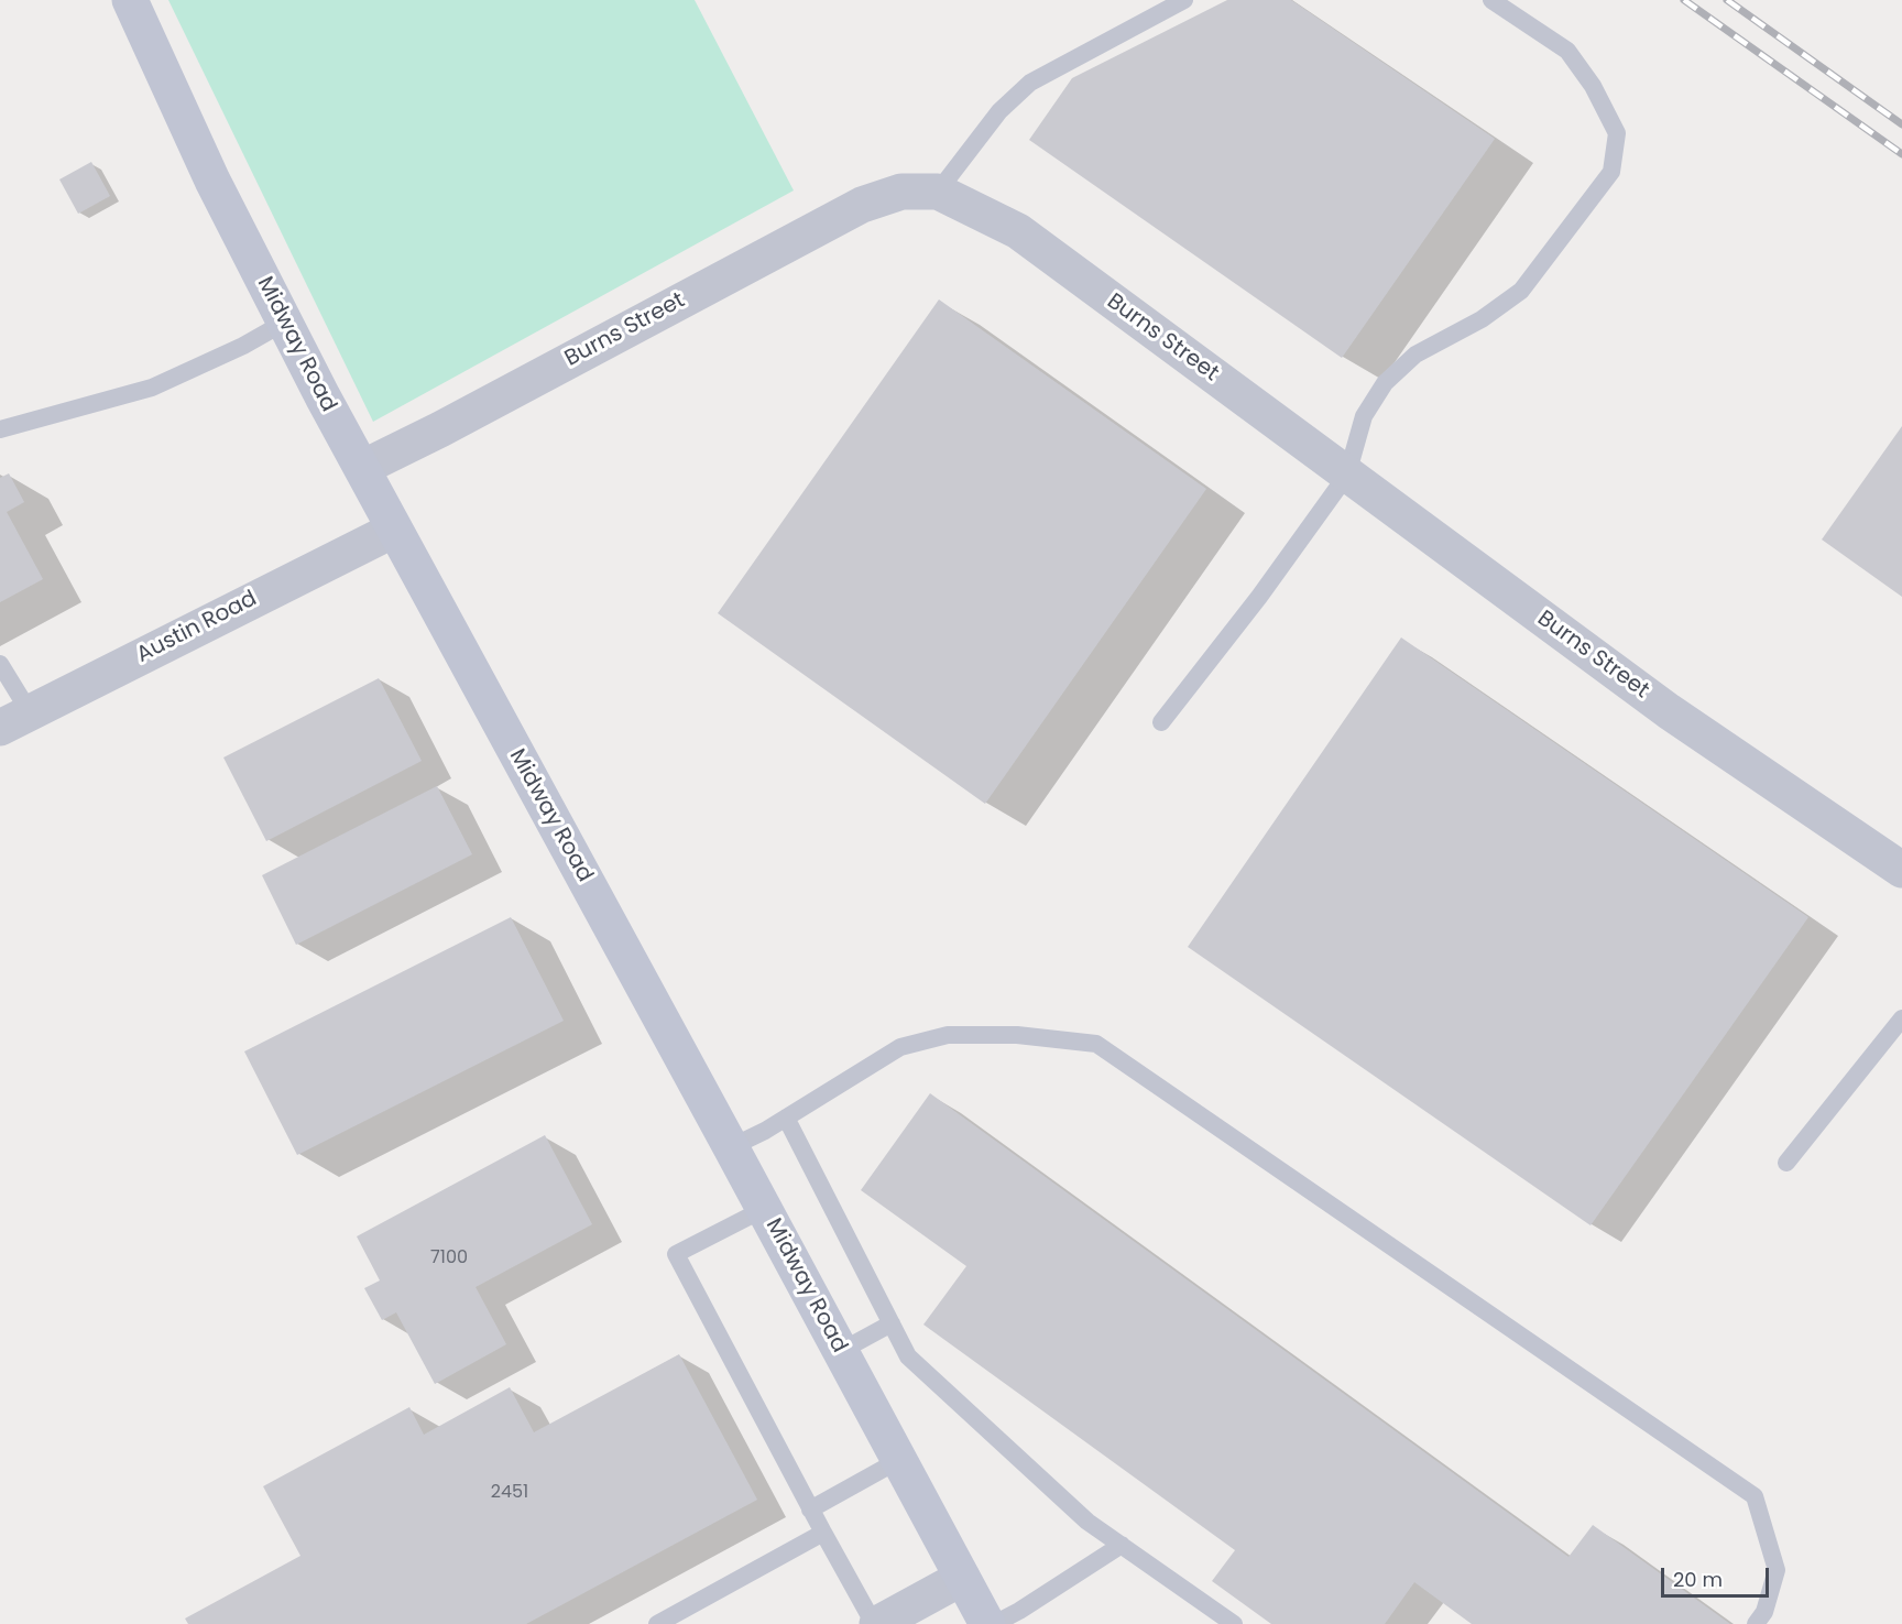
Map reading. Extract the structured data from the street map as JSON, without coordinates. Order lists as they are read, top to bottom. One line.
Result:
{"streets":{"main road":["Midway Road"],"street":["Burns Street","Austin Road"]},"crossings":[["Burns Street","Midway Road"],["Midway Road","Austin Road"]],"house_numbers":["7100","2451"],"scale_bar":"20 m"}
